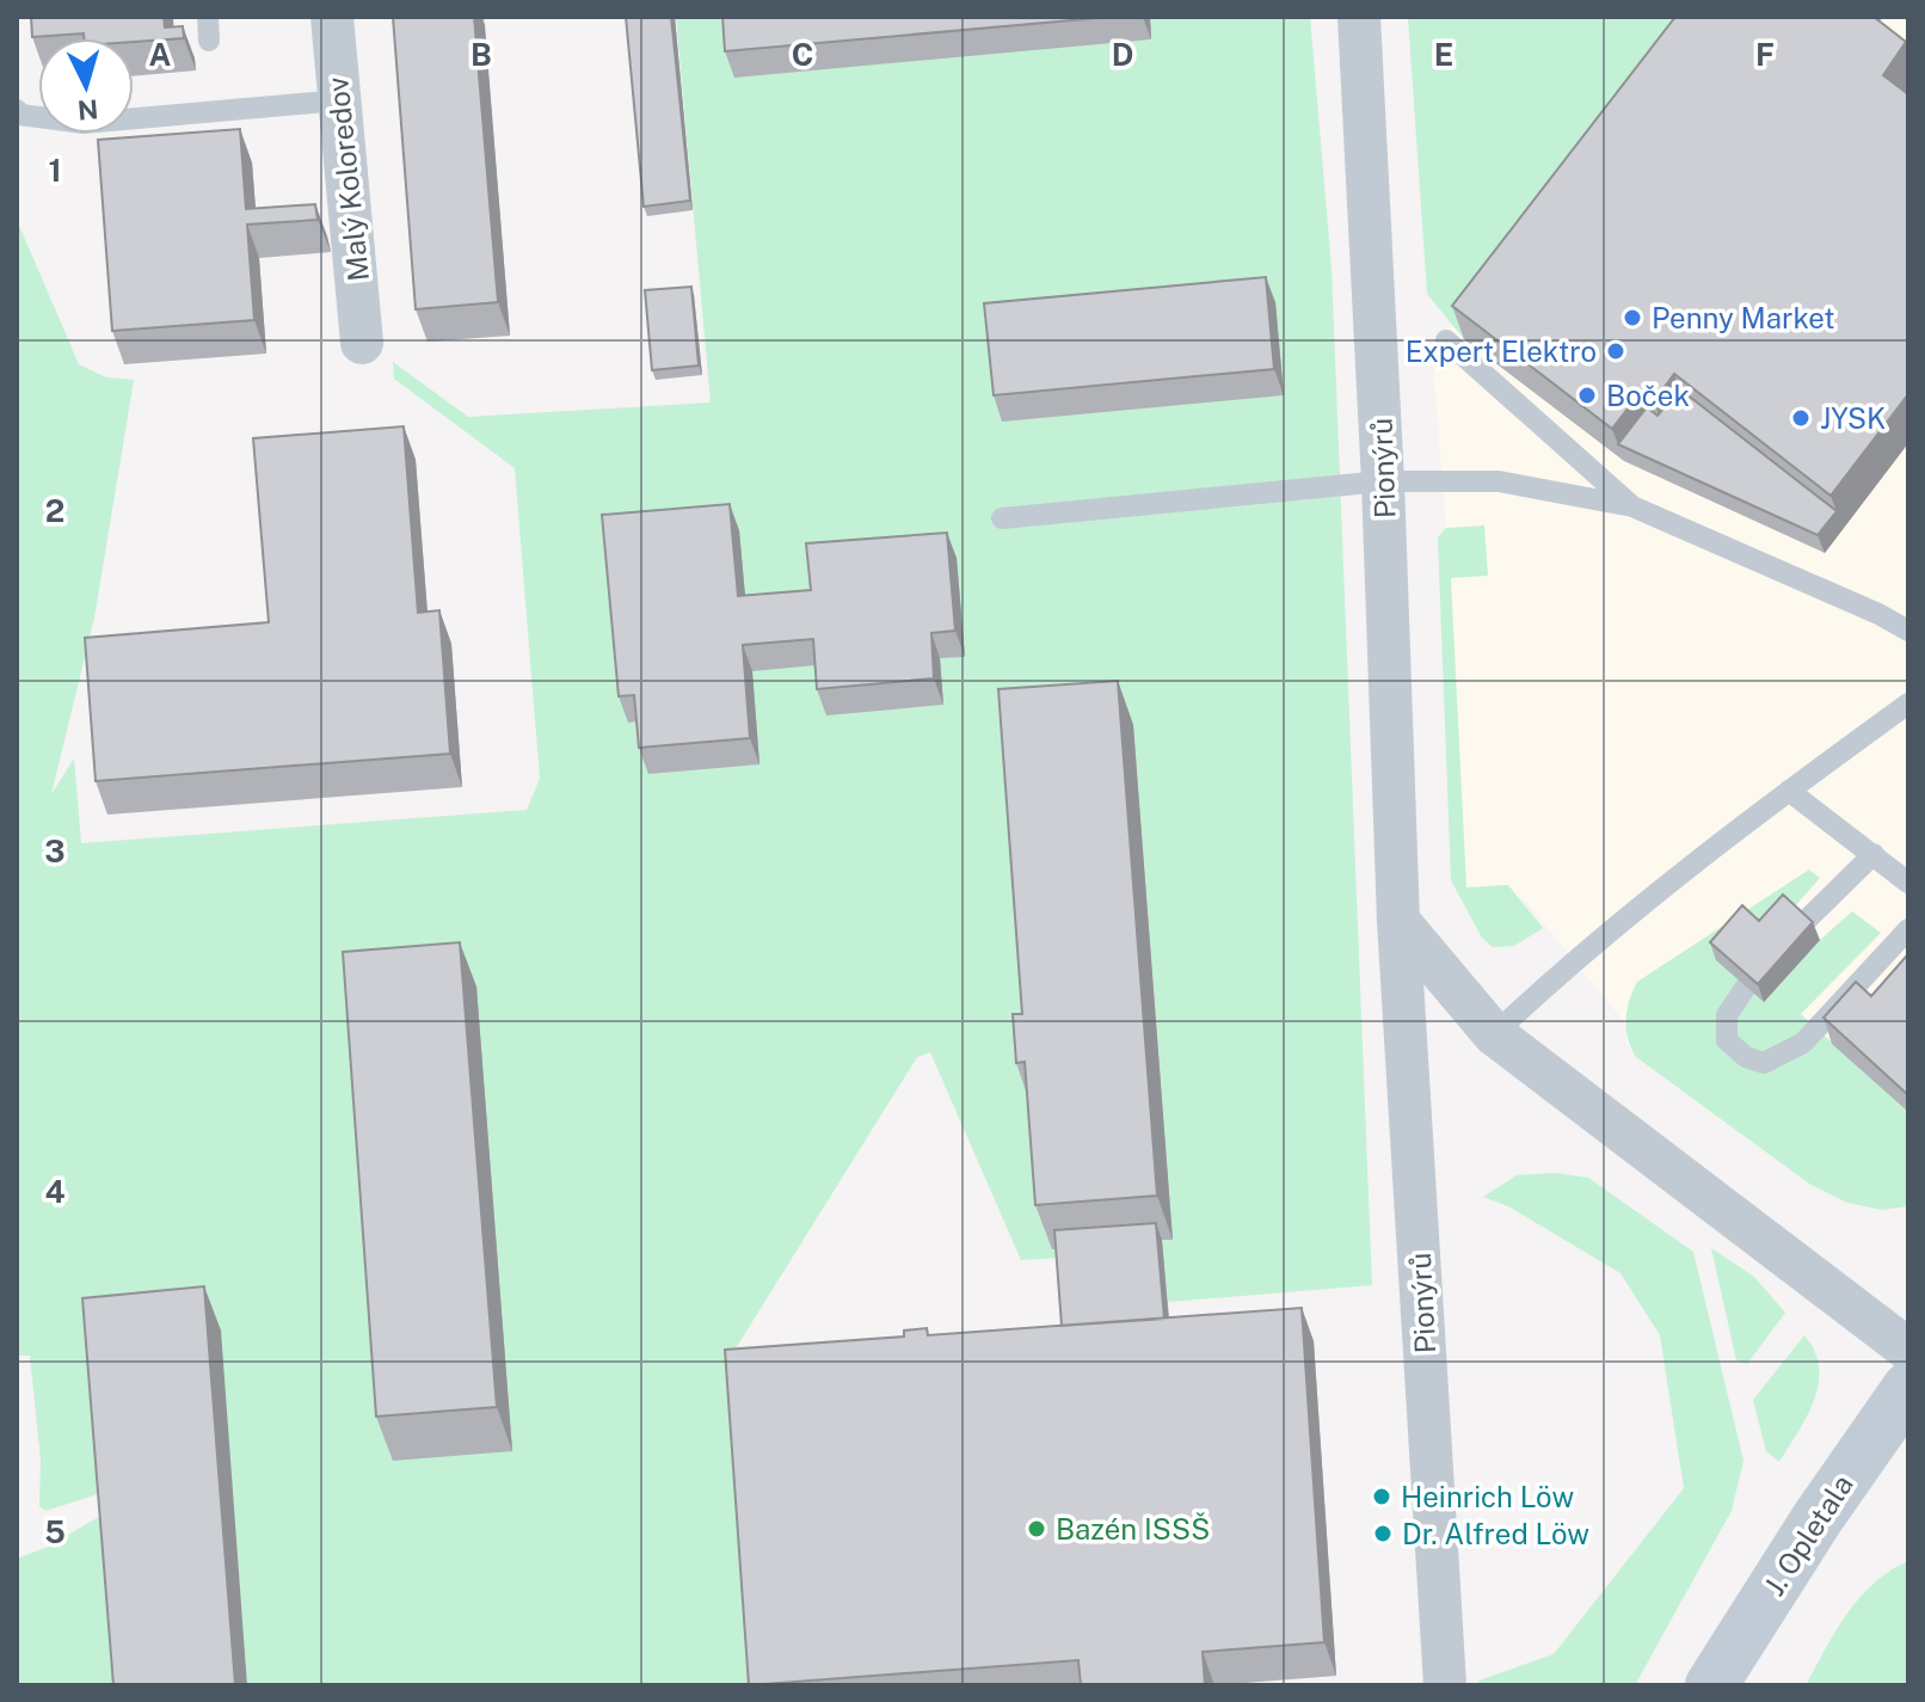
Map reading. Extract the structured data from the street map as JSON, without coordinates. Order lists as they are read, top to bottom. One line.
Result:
{"streets":{"main road":["J. Opletala"],"street":["Malý Koloredov","Pionýrů"]},"places":["Penny Market","Expert Elektro","Boček","JYSK","Heinrich Löw","Bazén ISSŠ","Dr. Alfred Löw"],"north":"bottom","grid":{"columns":["A","B","C","D","E","F"],"rows":["1","2","3","4","5"]}}
